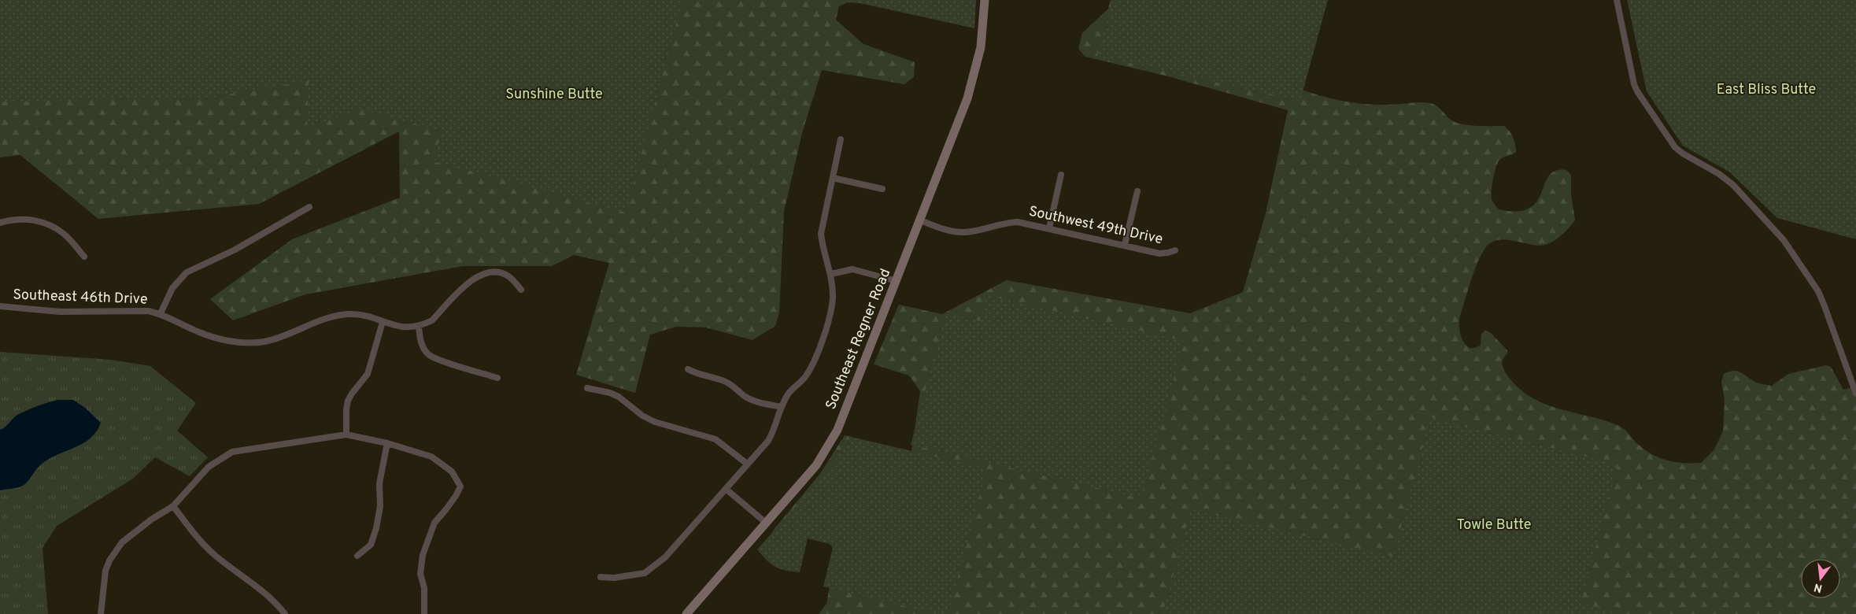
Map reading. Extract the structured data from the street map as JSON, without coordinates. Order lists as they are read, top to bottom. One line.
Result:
{"streets":{"main road":["Southeast Regner Road"],"street":["Southwest 49th Drive","Southeast 46th Drive"]},"crossings":[["Southwest 49th Drive","Southeast Regner Road"]],"parks":["East Bliss Butte","Sunshine Butte","Towle Butte"],"north":"bottom"}
